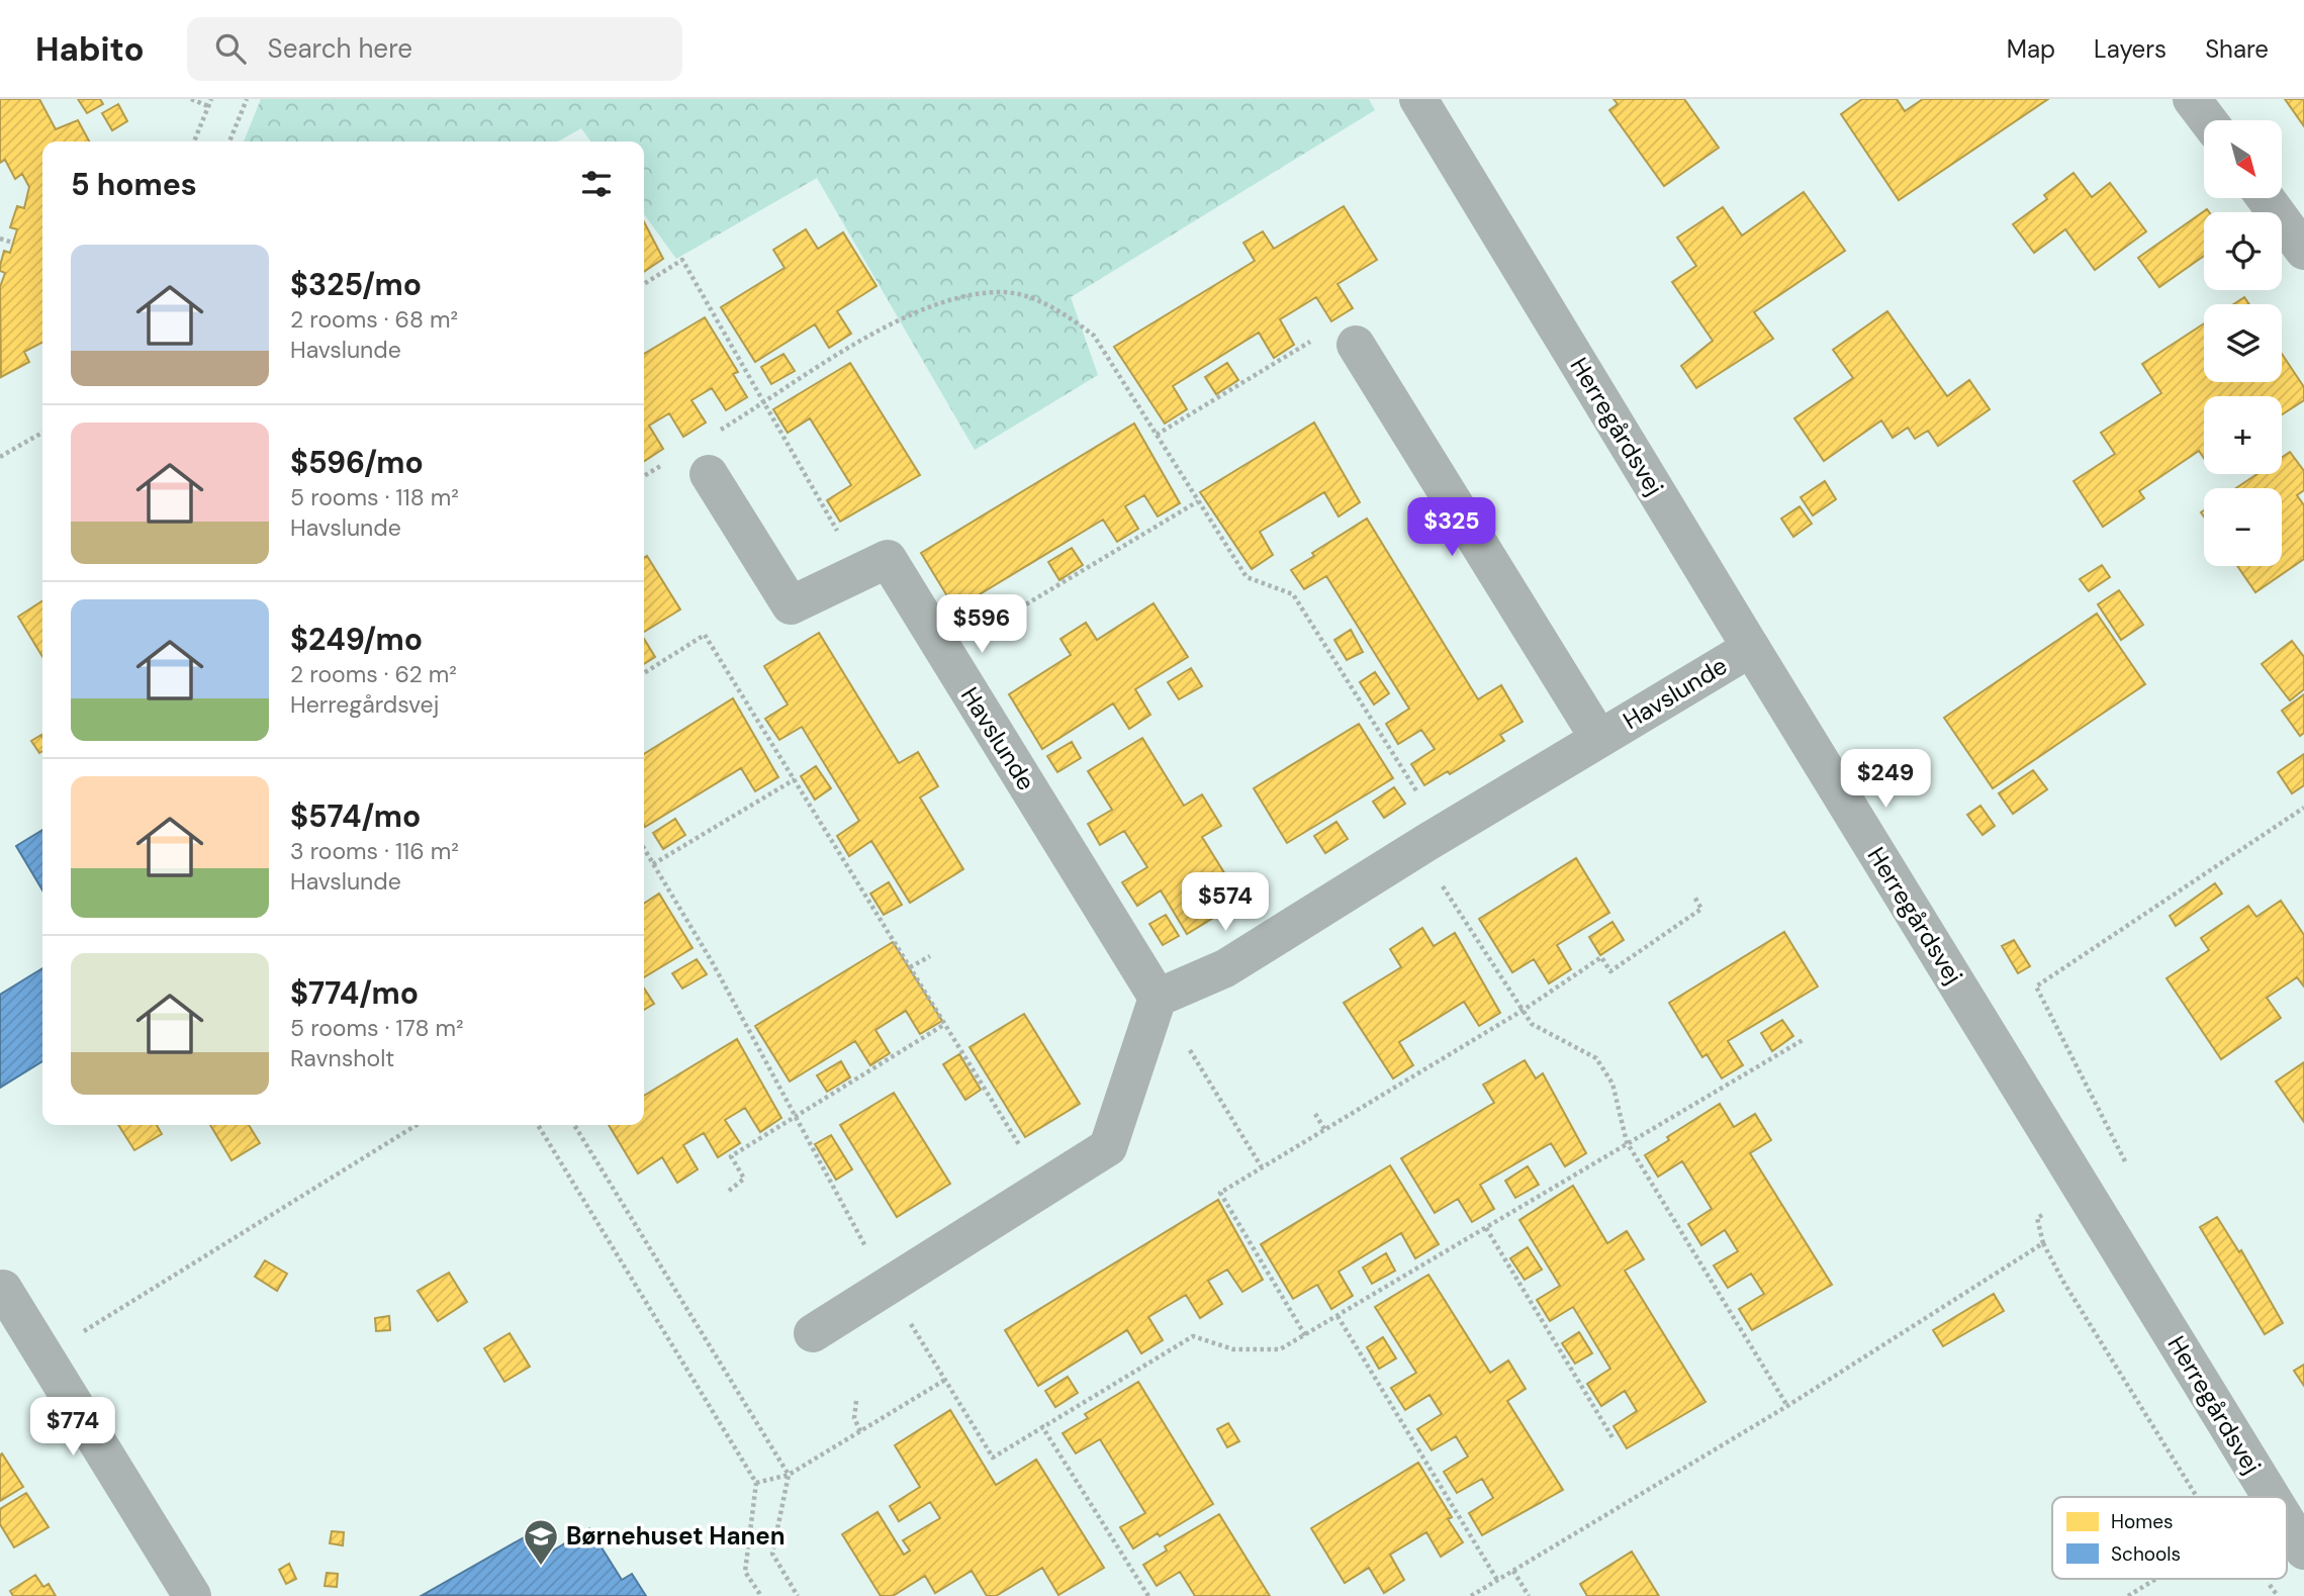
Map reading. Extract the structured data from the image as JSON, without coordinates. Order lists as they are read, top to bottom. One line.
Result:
{"streets":{"street":["Herregårdsvej","Havslunde"]},"crossings":[["Herregårdsvej","Havslunde"]],"places":{"school or university":["Børnehuset Hanen"]},"legend":["Homes","Schools"],"north":"bottom right","page":{"header":"Habito","search":"Search here","nav":["Map","Layers","Share"],"map_buttons":["+","−"],"heading":"5 homes","list":[{"name":"$325/mo","note":"2 rooms · 68 m² · Havslunde"},{"name":"$596/mo","note":"5 rooms · 118 m² · Havslunde"},{"name":"$249/mo","note":"2 rooms · 62 m² · Herregårdsvej"},{"name":"$574/mo","note":"3 rooms · 116 m² · Havslunde"},{"name":"$774/mo","note":"5 rooms · 178 m² · Ravnsholt"}],"price":["$325","$596","$249","$574","$774"]}}
